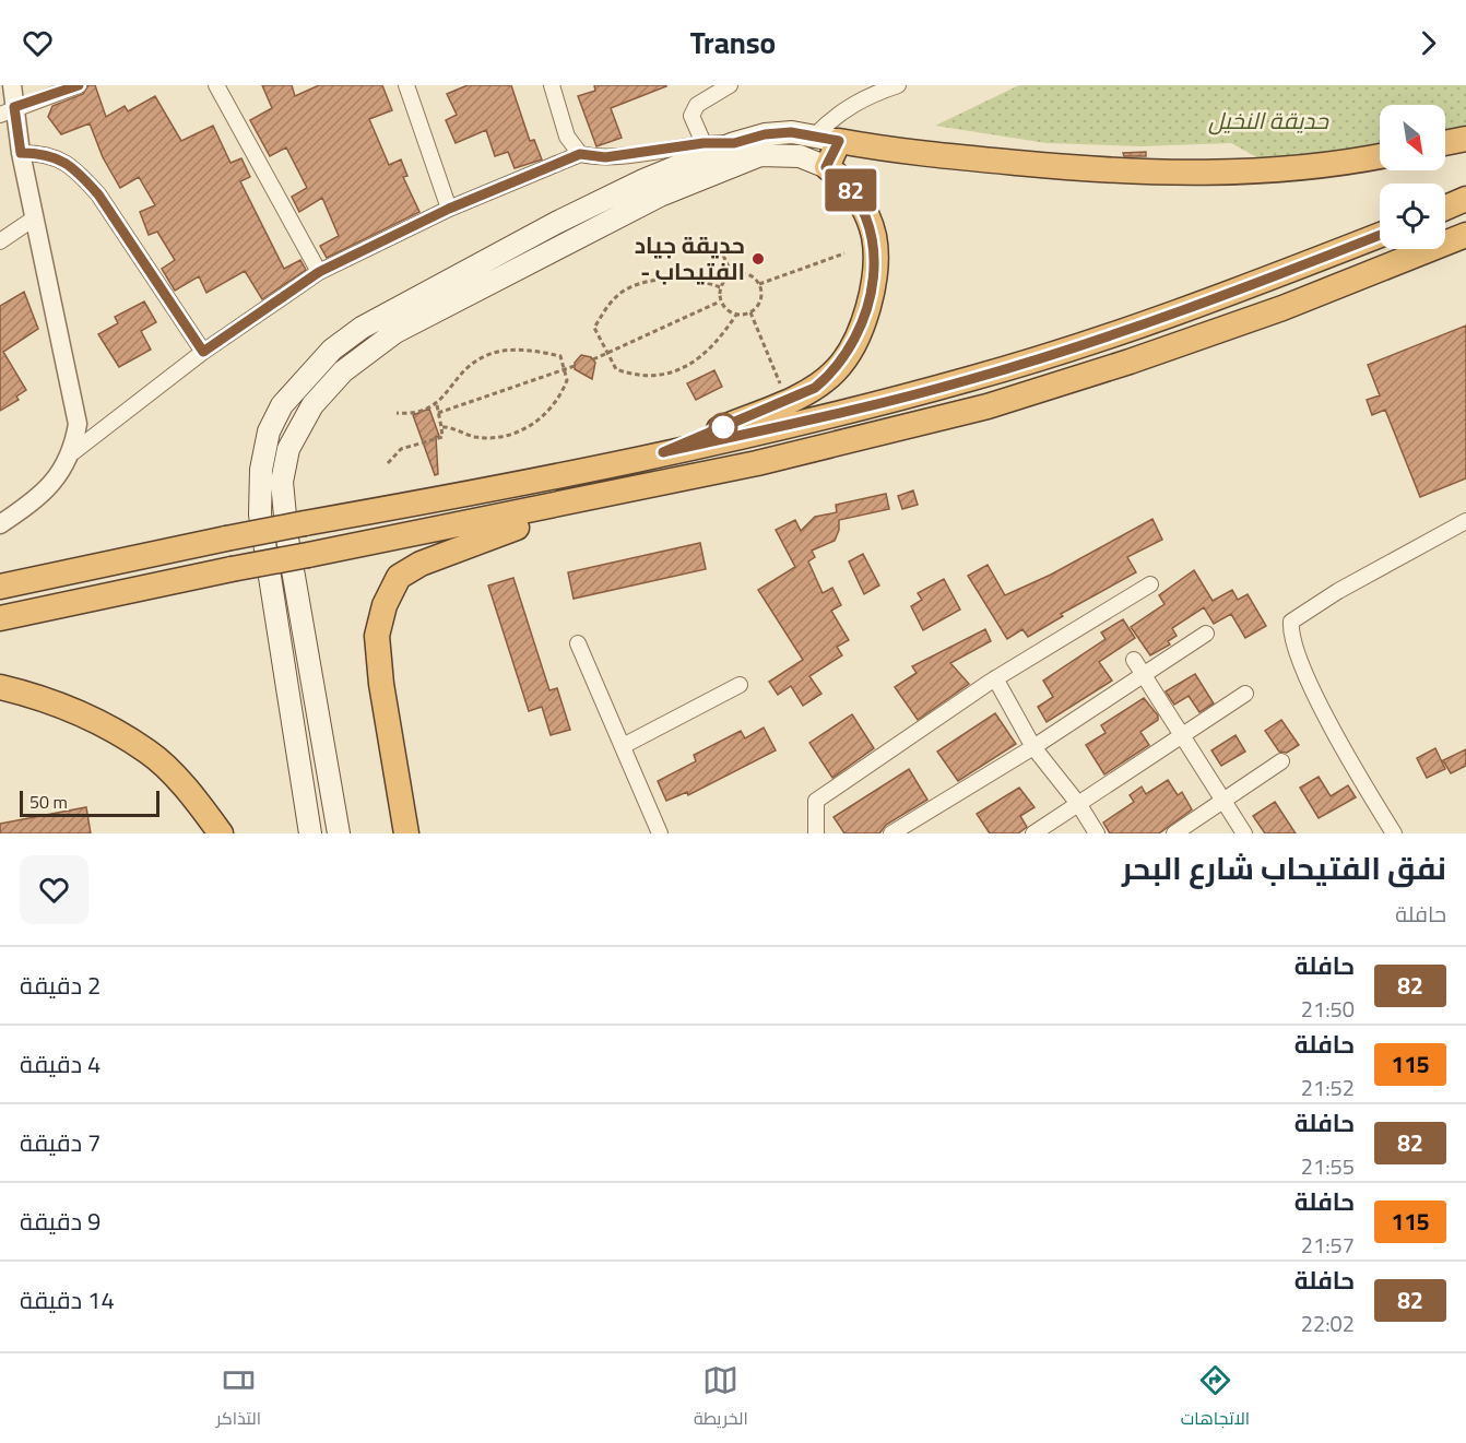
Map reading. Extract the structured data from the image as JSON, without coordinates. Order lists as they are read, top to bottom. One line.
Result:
{"parks":["حديقة النخيل"],"places":["حديقة جياد - الفتيحاب"],"lines":["bus line 82"],"scale_bar":"50 m","north":"bottom right","page":{"header":"Transo","on_map":"82","scale":"50 m","heading":["نفق الفتيحاب شارع البحر","حافلة"],"list":[{"mark":"82","name":"حافلة","note":"21:50","value":"2 دقيقة"},{"mark":"115","name":"حافلة","note":"21:52","value":"4 دقيقة"},{"mark":"82","name":"حافلة","note":"21:55","value":"7 دقيقة"},{"mark":"115","name":"حافلة","note":"21:57","value":"9 دقيقة"},{"mark":"82","name":"حافلة","note":"22:02","value":"14 دقيقة"}],"tabs":["الاتجاهات","الخريطة","التذاكر"]}}
